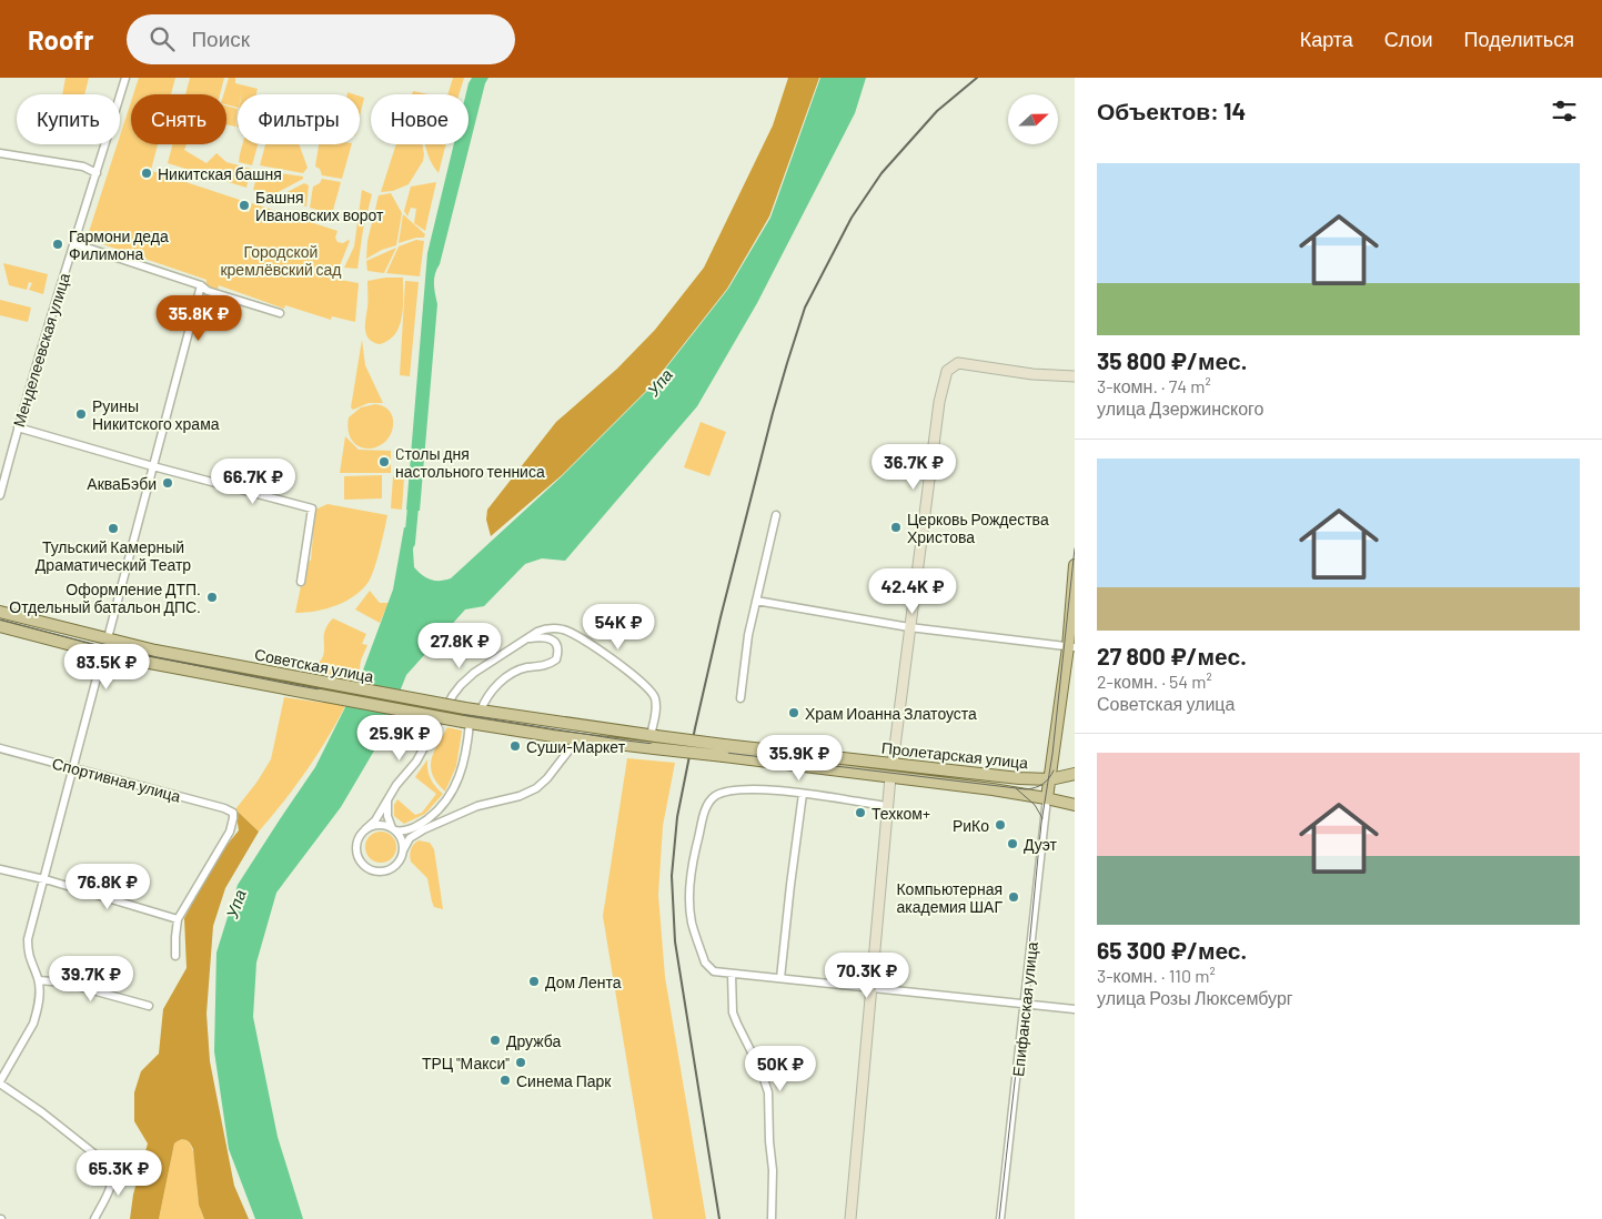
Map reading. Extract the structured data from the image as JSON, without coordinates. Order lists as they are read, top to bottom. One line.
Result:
{"streets":{"main road":["Советская улица","Пролетарская улица"],"street":["Менделеевская улица","Спортивная улица","Епифанская улица"]},"crossings":[["Советская улица","Пролетарская улица"],["Пролетарская улица","Епифанская улица"]],"water":["Упа"],"parks":["Городской кремлёвский сад"],"places":["Никитская башня","Башня Ивановских ворот","Гармони деда Филимона","Руины Никитского храма","Cтолы дня настольного тенниса","АкваБэби","Церковь Рождества Христова","Тульский Камерный Драматический Театр","Оформление ДТП. Отдельный батальон ДПС.","Храм Иоанна Златоуста","Суши-Маркет","Техком+","РиКо","Дуэт","Компьютерная академия ШАГ","Дом Лента","Дружба","ТРЦ \"Макси\"","Синема Парк"],"north":"right","page":{"header":"Roofr","search":"Поиск","nav":["Карта","Слои","Поделиться"],"heading":"Объектов: 14","chip":["Купить","Снять","Фильтры","Новое"],"list":[{"name":"35 800 ₽/мес.","note":"3-комн. · 74 m² · улица Дзержинского"},{"name":"27 800 ₽/мес.","note":"2-комн. · 54 m² · Советская улица"},{"name":"65 300 ₽/мес.","note":"3-комн. · 110 m² · улица Розы Люксембург"}],"price":["35.8K ₽","36.7K ₽","66.7K ₽","42.4K ₽","54K ₽","27.8K ₽","83.5K ₽","25.9K ₽","35.9K ₽","76.8K ₽","70.3K ₽","39.7K ₽","50K ₽","65.3K ₽"]}}
